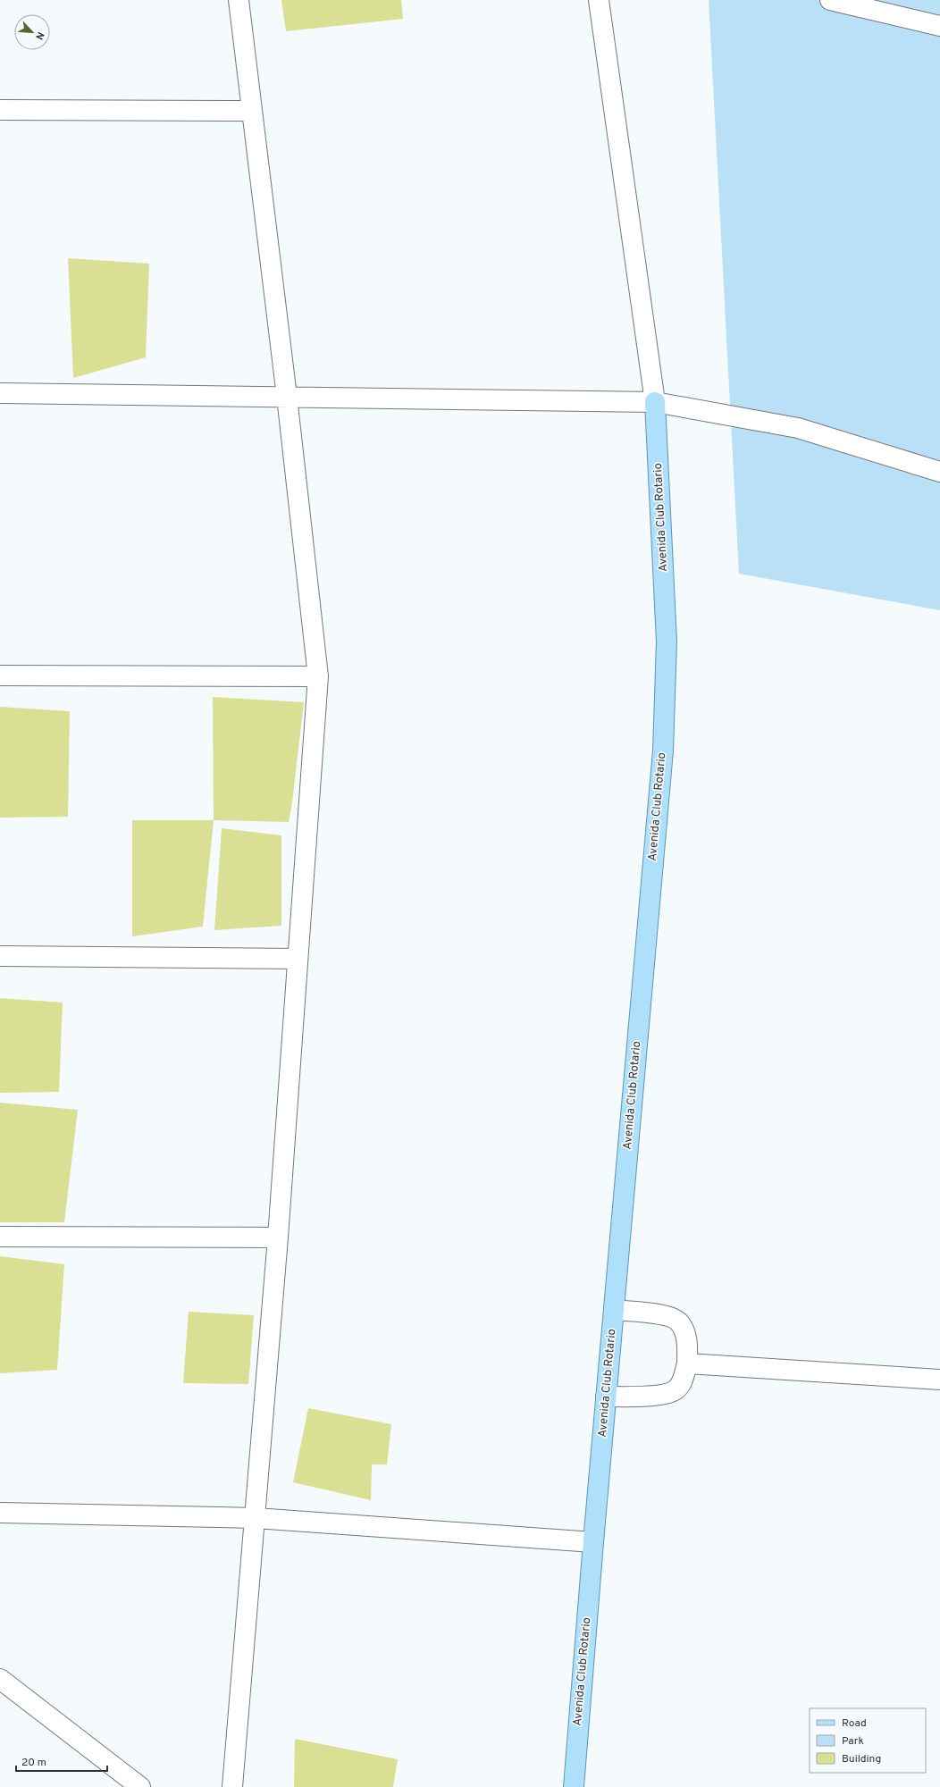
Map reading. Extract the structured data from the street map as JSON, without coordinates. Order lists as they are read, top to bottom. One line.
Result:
{"streets":{"main road":["Avenida Club Rotario"]},"legend":["Road","Park","Building"],"scale_bar":"20 m","north":"bottom right"}
